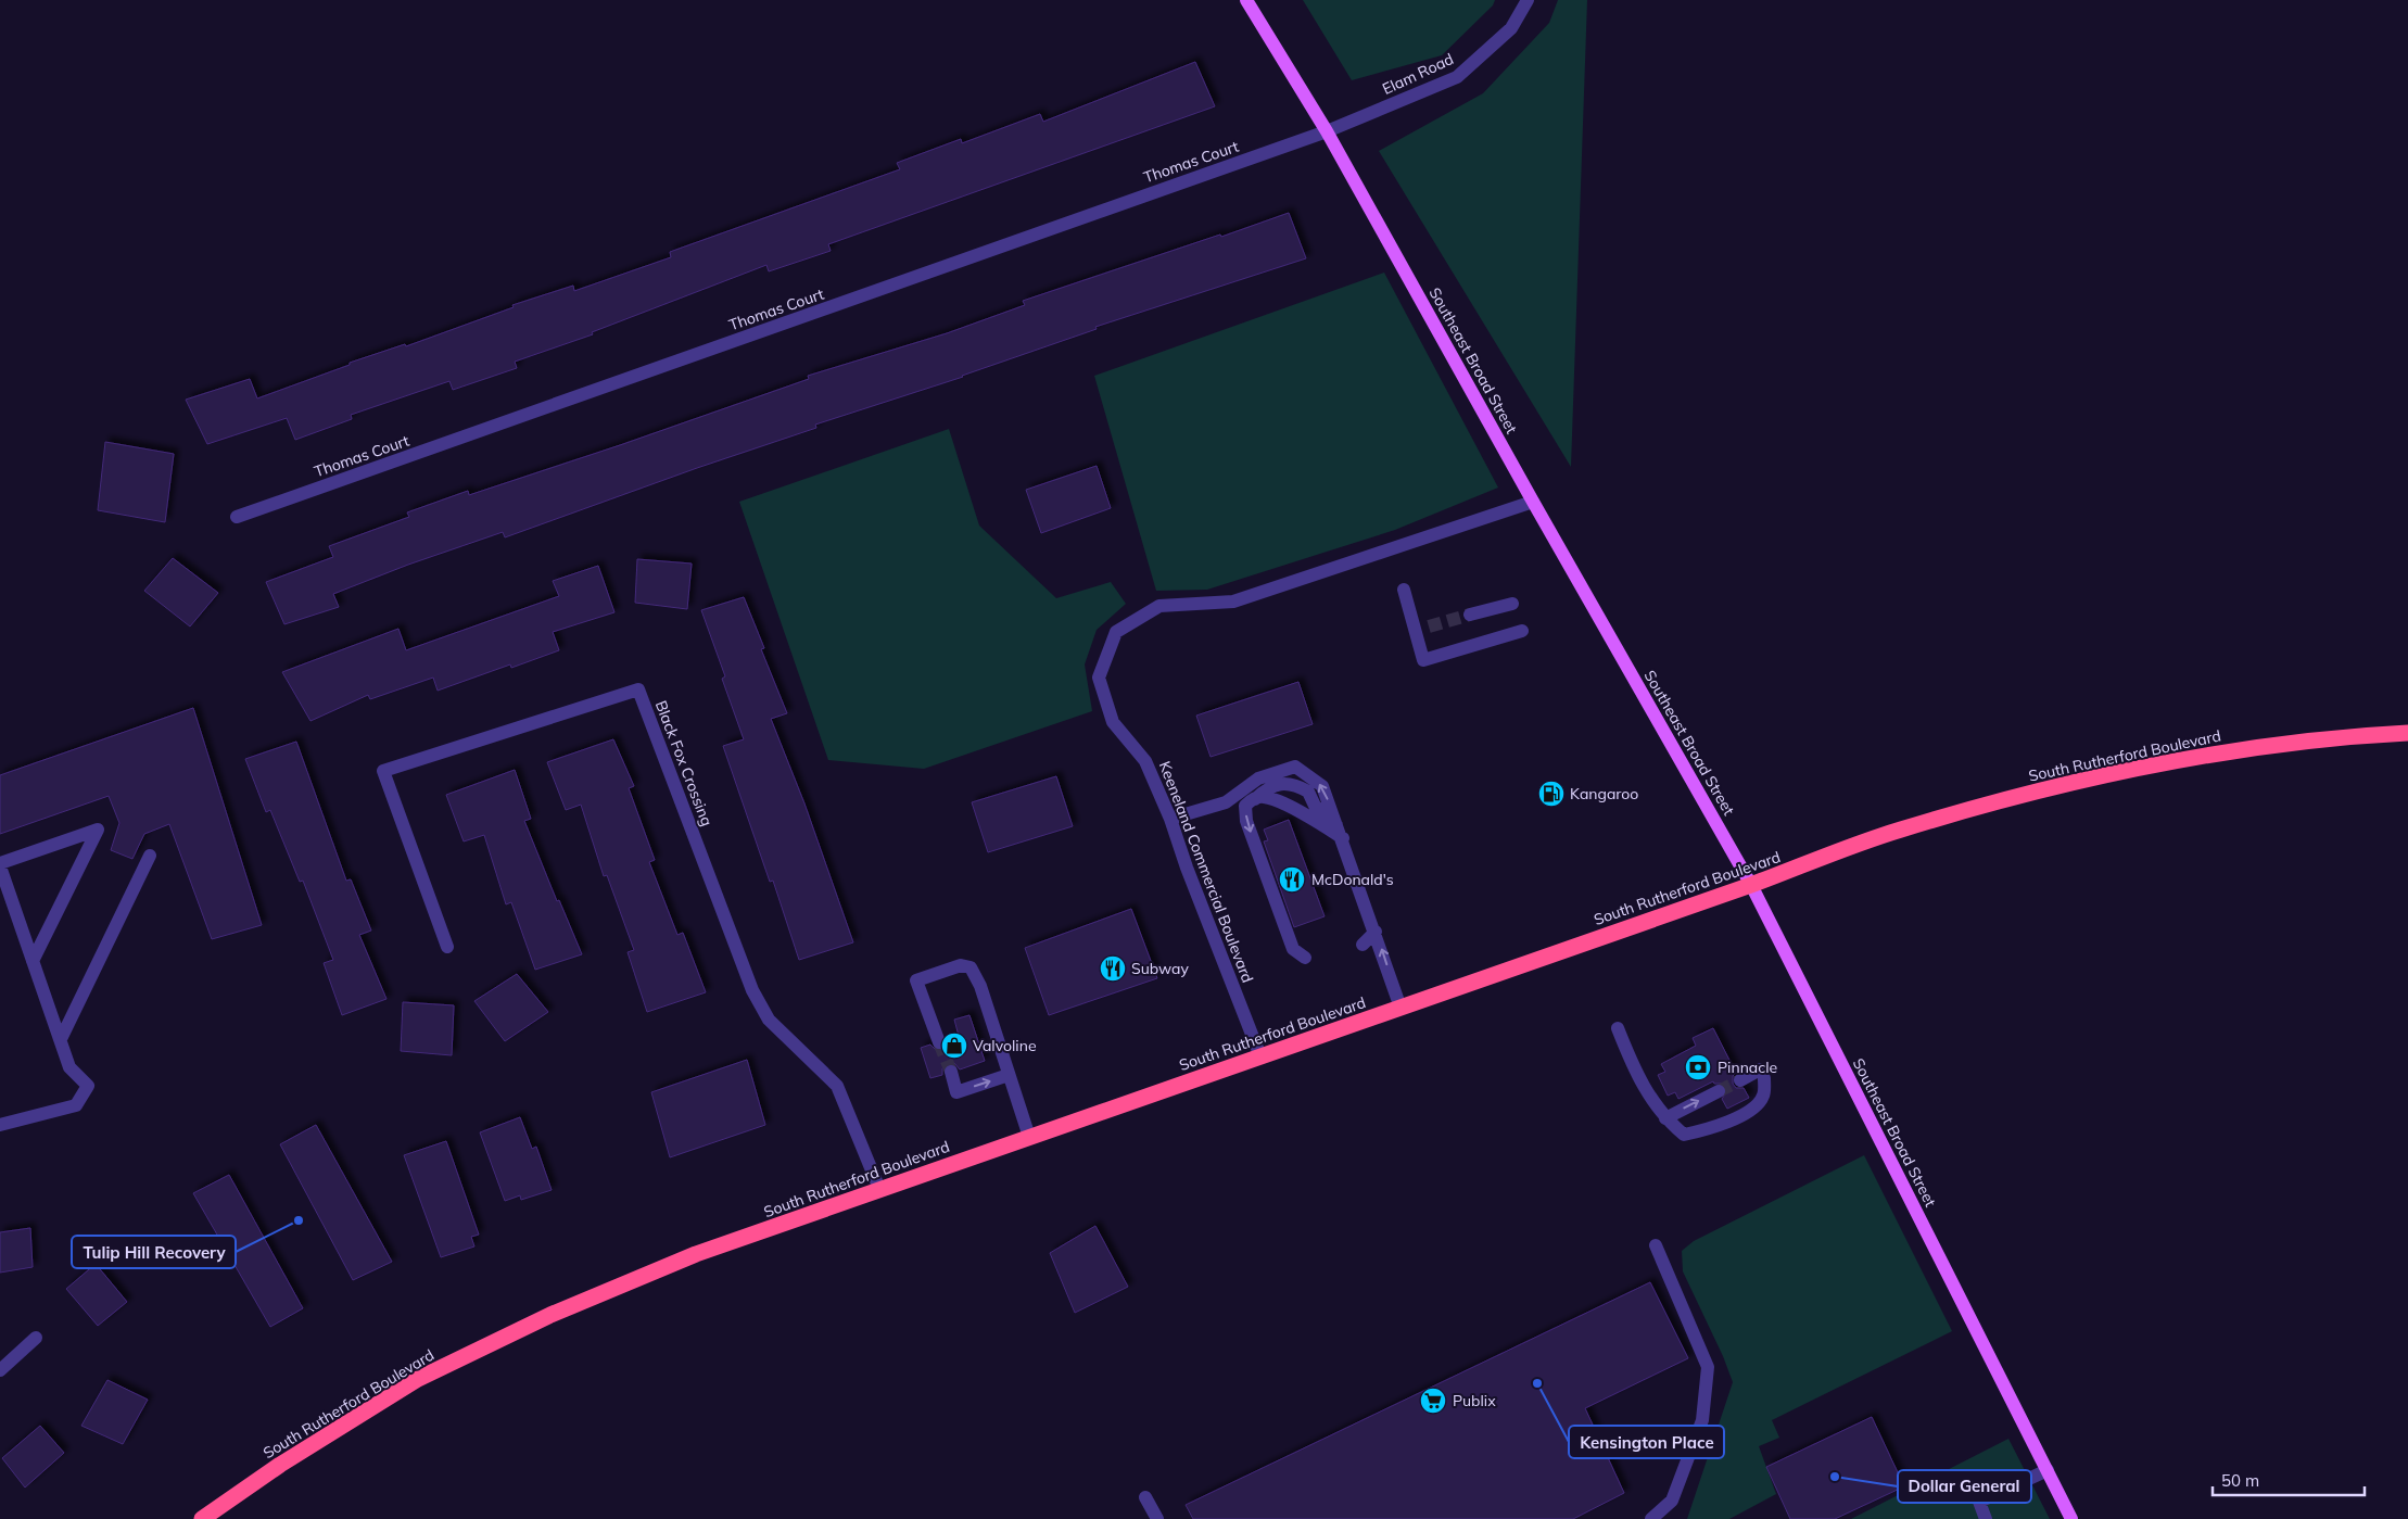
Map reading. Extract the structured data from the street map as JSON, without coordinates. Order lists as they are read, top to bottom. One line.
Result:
{"streets":{"highway":["South Rutherford Boulevard"],"main road":["Southeast Broad Street"],"street":["Elam Road","Thomas Court","Black Fox Crossing","Keeneland Commercial Boulevard"]},"crossings":[["Elam Road","Thomas Court"],["Elam Road","Southeast Broad Street"],["Thomas Court","Southeast Broad Street"],["Southeast Broad Street","South Rutherford Boulevard"],["Southeast Broad Street","Keeneland Commercial Boulevard"],["South Rutherford Boulevard","Black Fox Crossing"],["South Rutherford Boulevard","Keeneland Commercial Boulevard"]],"places":{"fuel station":["Kangaroo"],"restaurant":["McDonald's","Subway"],"shop":["Valvoline"],"bank":["Pinnacle"],"other":["Tulip Hill Recovery","Kensington Place","Dollar General"],"supermarket":["Publix"]},"scale_bar":"50 m"}
